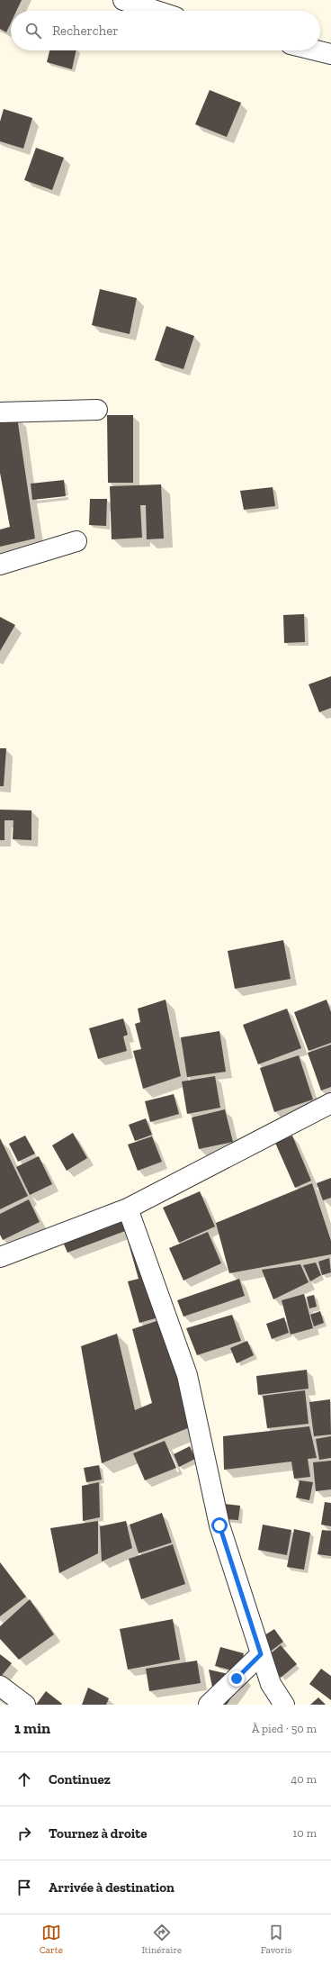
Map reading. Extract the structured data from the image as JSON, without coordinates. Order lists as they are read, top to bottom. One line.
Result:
{"page":{"search":"Rechercher","heading":["1 min","À pied · 50 m"],"list":[["Continuez","40 m"],["Tournez à droite","10 m"],"Arrivée à destination"],"nav":["Carte","Itinéraire","Favoris"]}}
